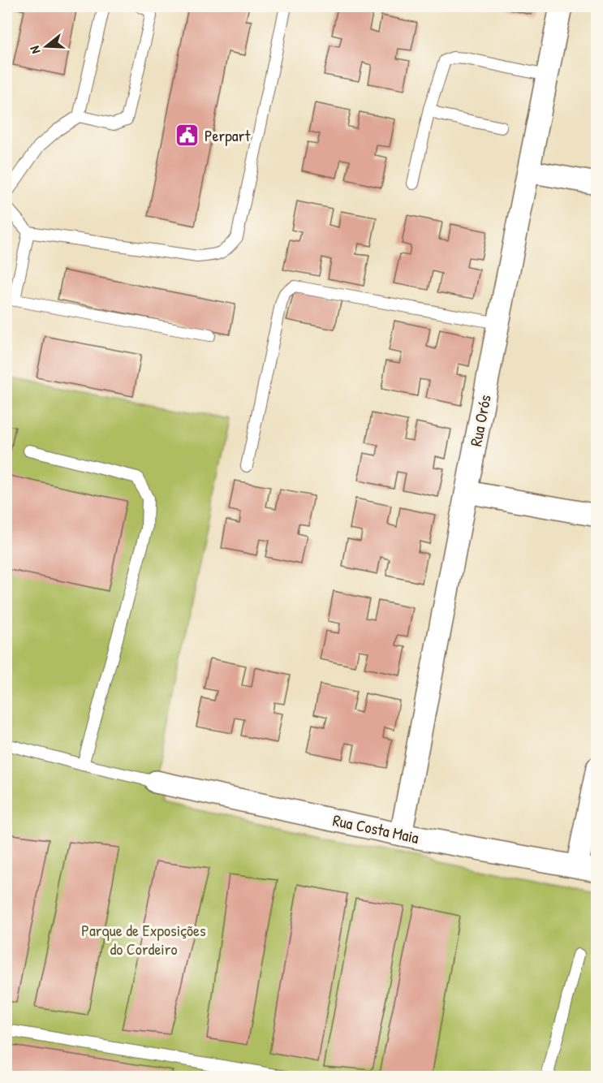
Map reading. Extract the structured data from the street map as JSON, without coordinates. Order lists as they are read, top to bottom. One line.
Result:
{"streets":{"street":["Rua Orós","Rua Costa Maia"]},"crossings":[["Rua Orós","Rua Costa Maia"]],"parks":["Parque de Exposições do Cordeiro"],"places":{"public building":["Perpart"]},"north":"left"}
